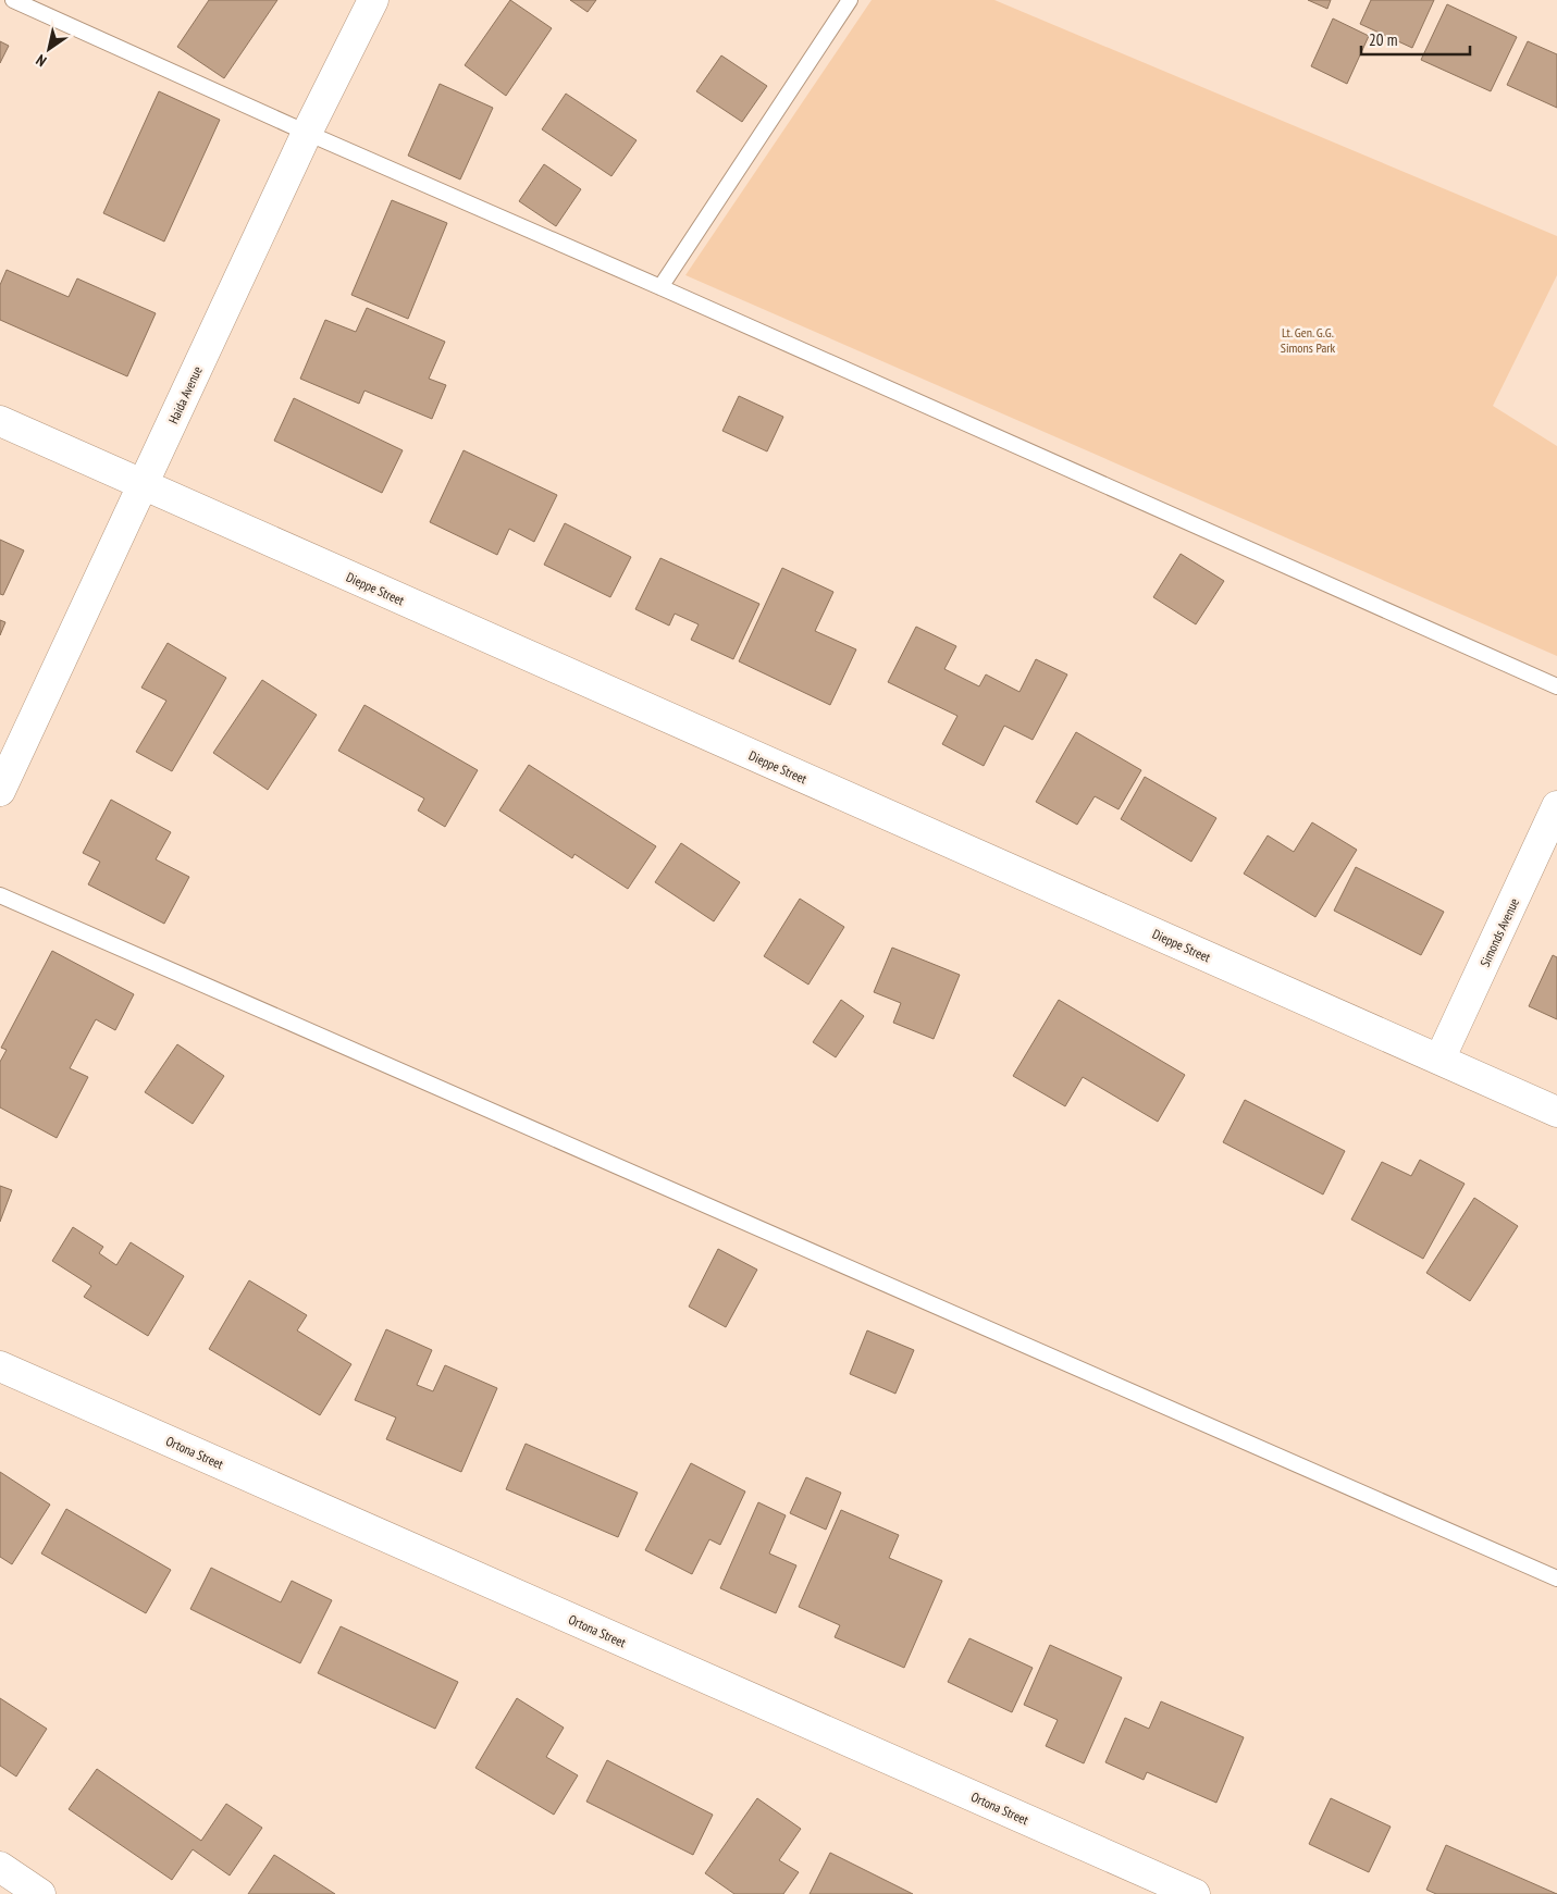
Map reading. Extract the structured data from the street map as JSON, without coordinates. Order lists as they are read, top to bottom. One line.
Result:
{"streets":{"street":["Haida Avenue","Dieppe Street","Simonds Avenue","Ortona Street"]},"crossings":[["Haida Avenue","Dieppe Street"],["Dieppe Street","Simonds Avenue"]],"parks":["Lt. Gen. G.G. Simons Park"],"scale_bar":"20 m","north":"bottom left"}
